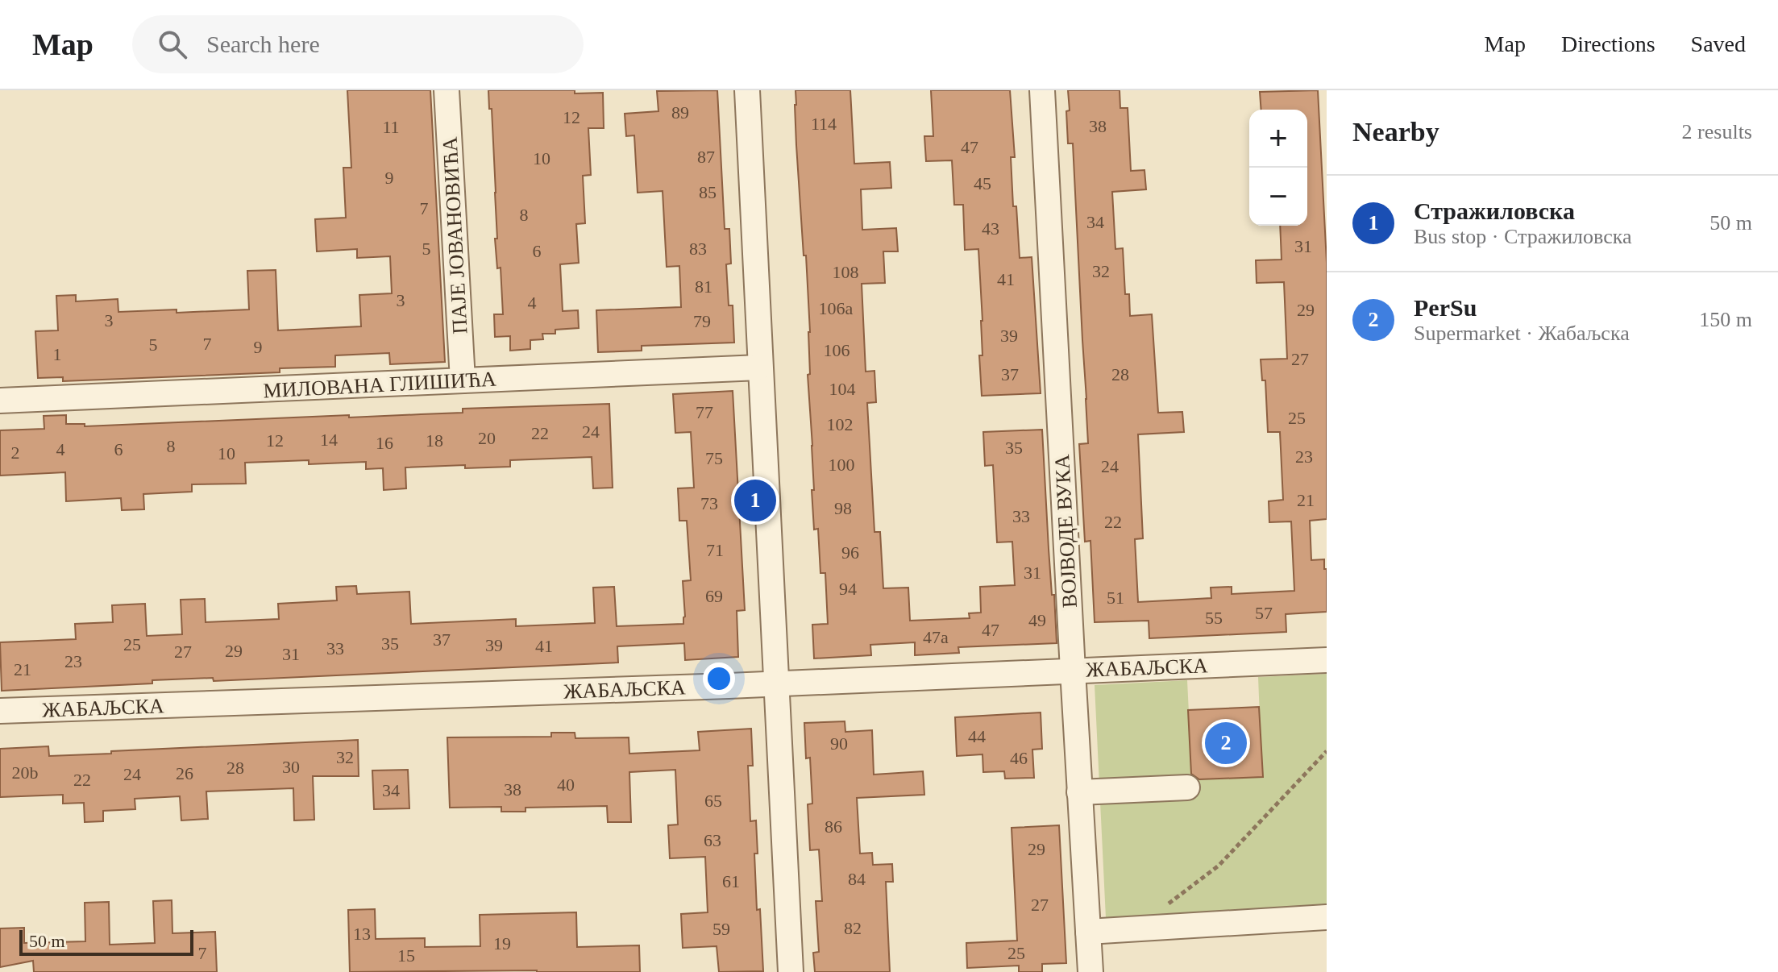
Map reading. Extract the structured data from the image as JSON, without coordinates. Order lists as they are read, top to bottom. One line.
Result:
{"streets":{"street":["ПАЈЕ ЈОВАНОВИЋА","МИЛОВАНА ГЛИШИЋА","ВОЈВОДЕ ВУКА","ЖАБАЉСКА"]},"crossings":[["ПАЈЕ ЈОВАНОВИЋА","МИЛОВАНА ГЛИШИЋА"],["ВОЈВОДЕ ВУКА","ЖАБАЉСКА"]],"house_numbers":["89","12","114","38","11","47","87","10","9","45","85","7","8","34","43","31","5","83","6","32","108","41","81","3","4","106a","29","3","79","39","7","5","9","106","1","27","37","28","104","77","25","102","24","22","20","14","12","18","16","8","35","4","6","2","10","23","75","100","24","21","73","98","33","22","71","96","31","94","69","51","57","55","49","47","47a","37","35","25","39","41","33","29","27","31","23","21","44","90","32","46","30","28","20b","26","24","22","40","38","34","65","86","63","29","84","61","27","82","59","13","19","7","25","15"],"scale_bar":"50 m","page":{"header":"Map","search":"Search here","nav":["Map","Directions","Saved"],"heading":["Nearby","2 results"],"map_buttons":["+","−"],"list":[{"mark":"1","name":"Стражиловска","note":"Bus stop · Стражиловска","value":"50 m"},{"mark":"2","name":"PerSu","note":"Supermarket · Жабаљска","value":"150 m"}],"pins":["1","2"],"scale":"50 m"}}
